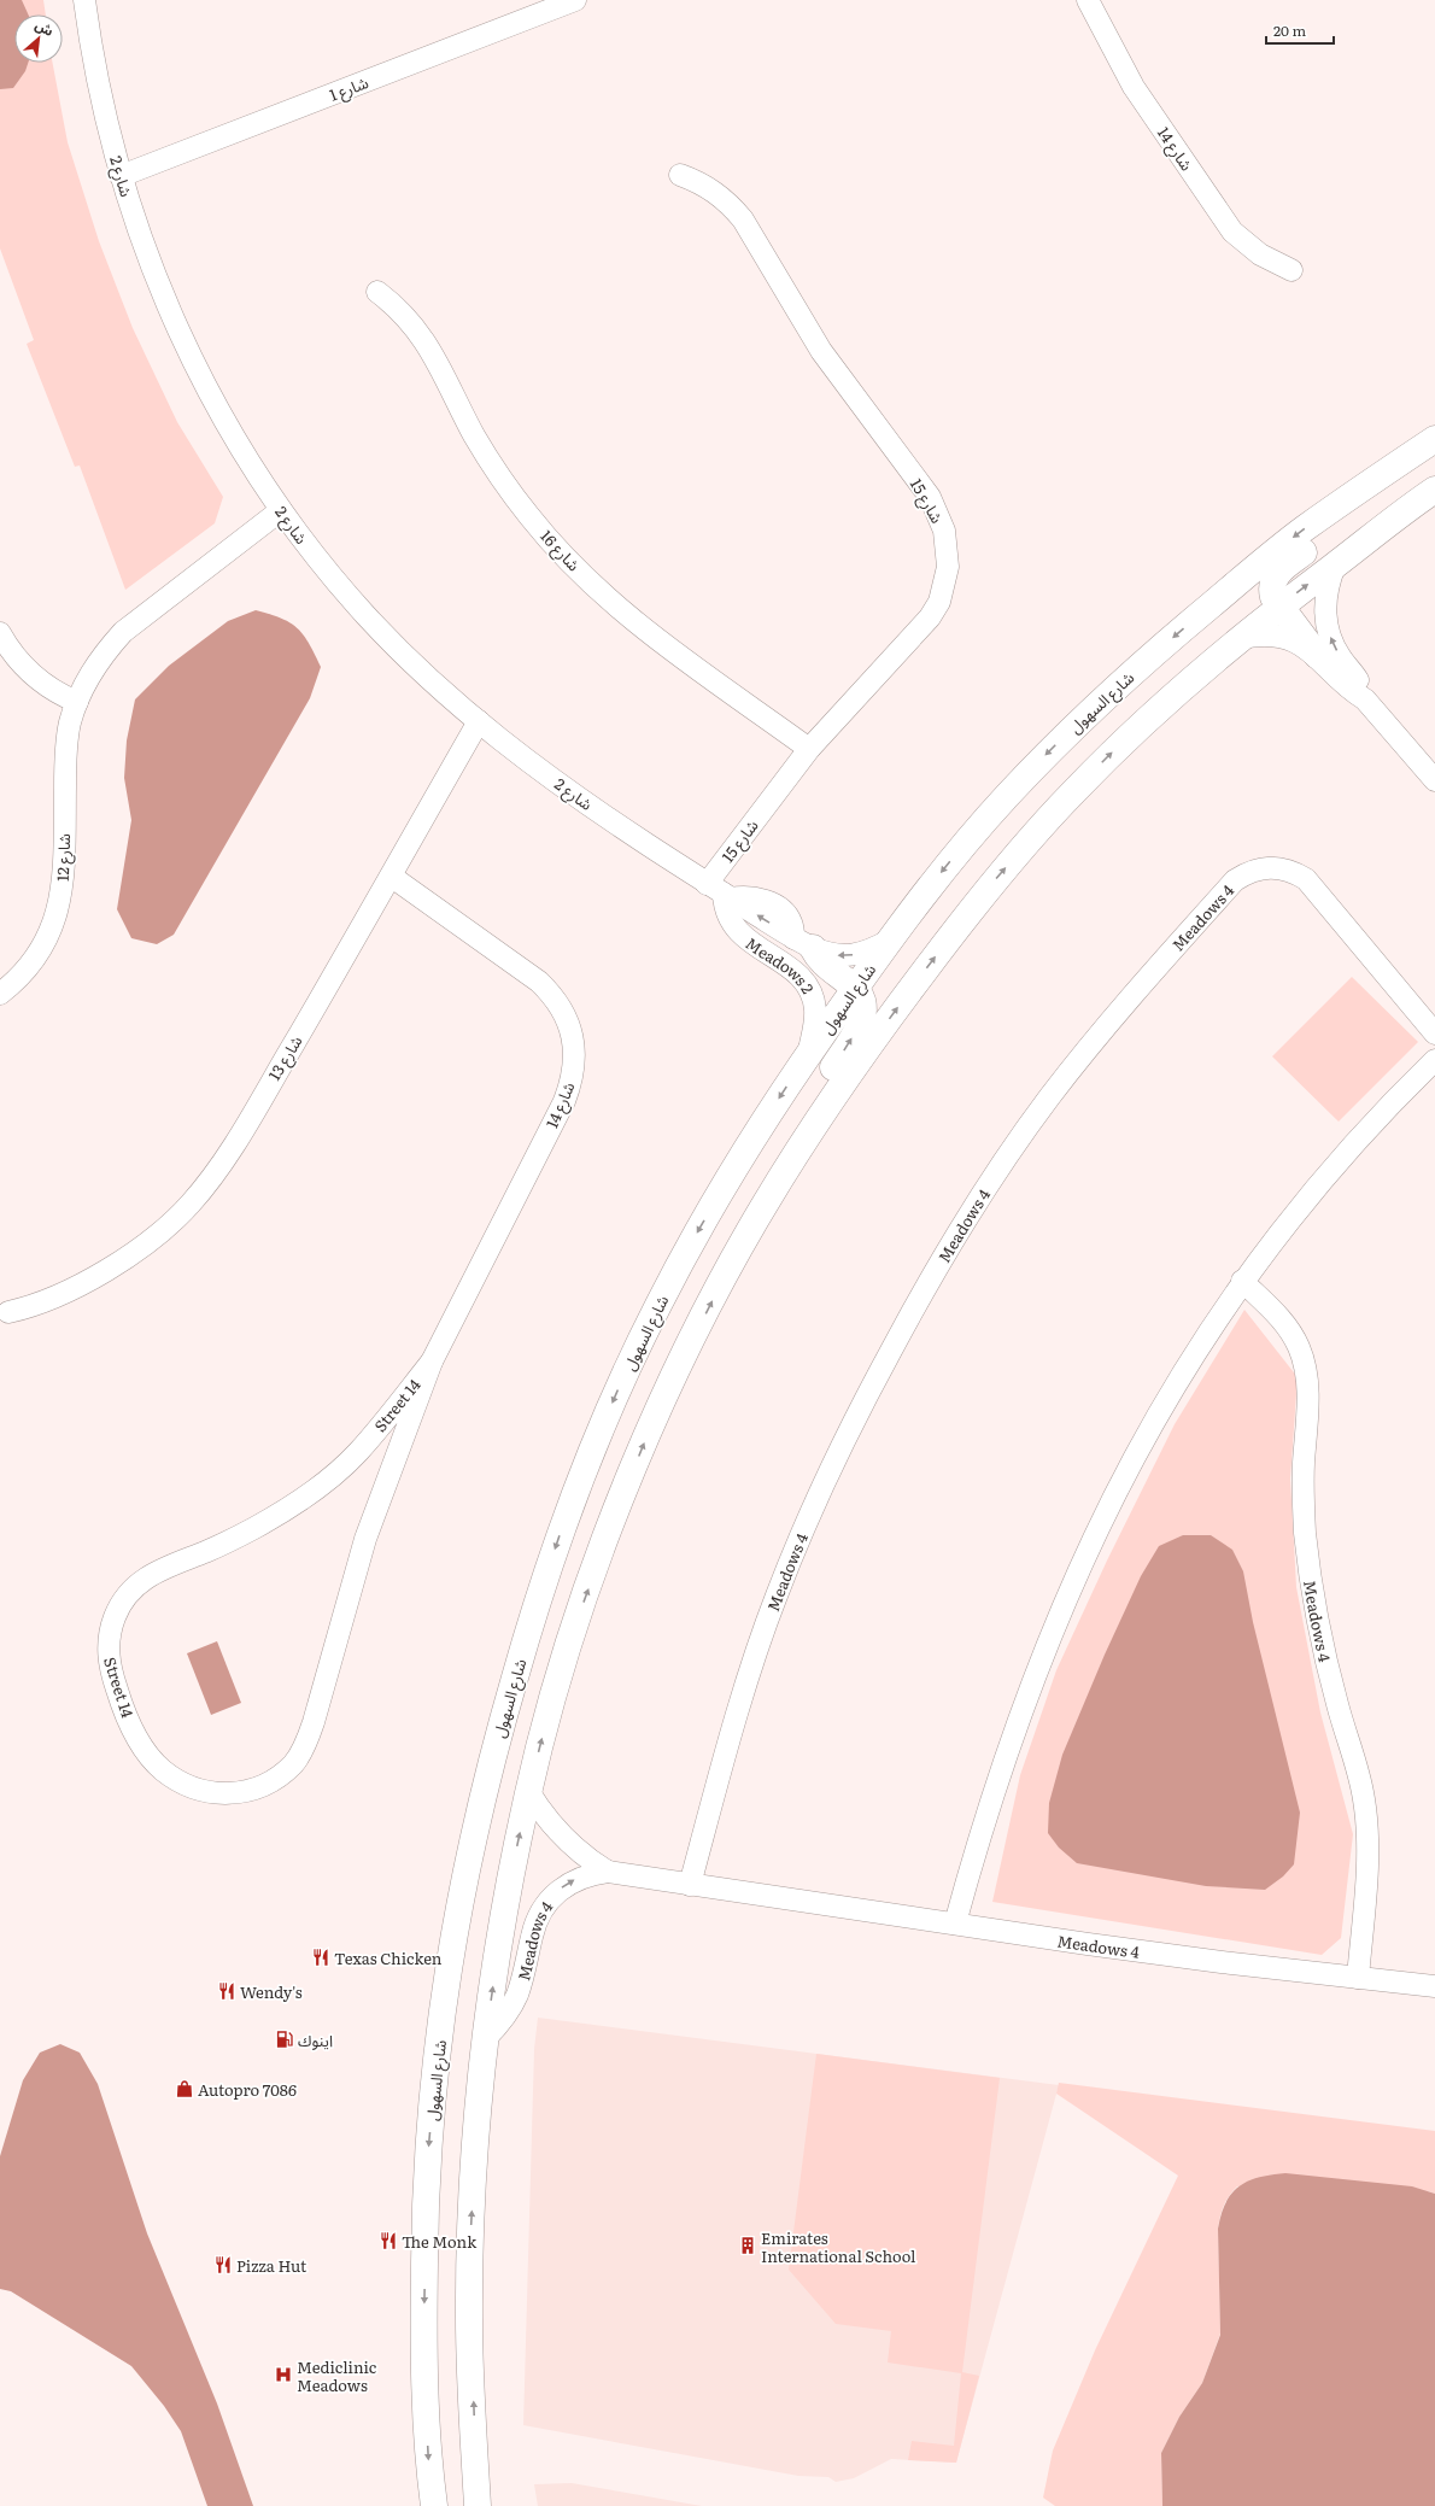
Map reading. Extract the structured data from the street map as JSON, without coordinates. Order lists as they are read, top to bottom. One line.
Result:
{"streets":{"main road":["شارع السهول"],"street":["شارع 1","شارع 14","شارع 2","شارع 15","شارع 16","شارع 12","Meadows 4","Meadows 2","شارع 13","Street 14"]},"crossings":[["شارع 1","شارع 2"],["شارع 14","شارع 13"],["شارع 14","Street 14"],["شارع 2","شارع 15"],["شارع 2","شارع 12"],["شارع 2","Meadows 2"],["شارع 2","شارع 13"],["شارع 15","شارع 16"],["شارع 15","Meadows 2"],["شارع السهول","Meadows 2"]],"places":{"restaurant":["Texas Chicken","Wendy's","The Monk","Pizza Hut"],"fuel station":["اينوك"],"shop":["Autopro 7086"],"building":["Emirates International School"],"hospital":["Mediclinic Meadows"]},"scale_bar":"20 m","north":"top right"}
